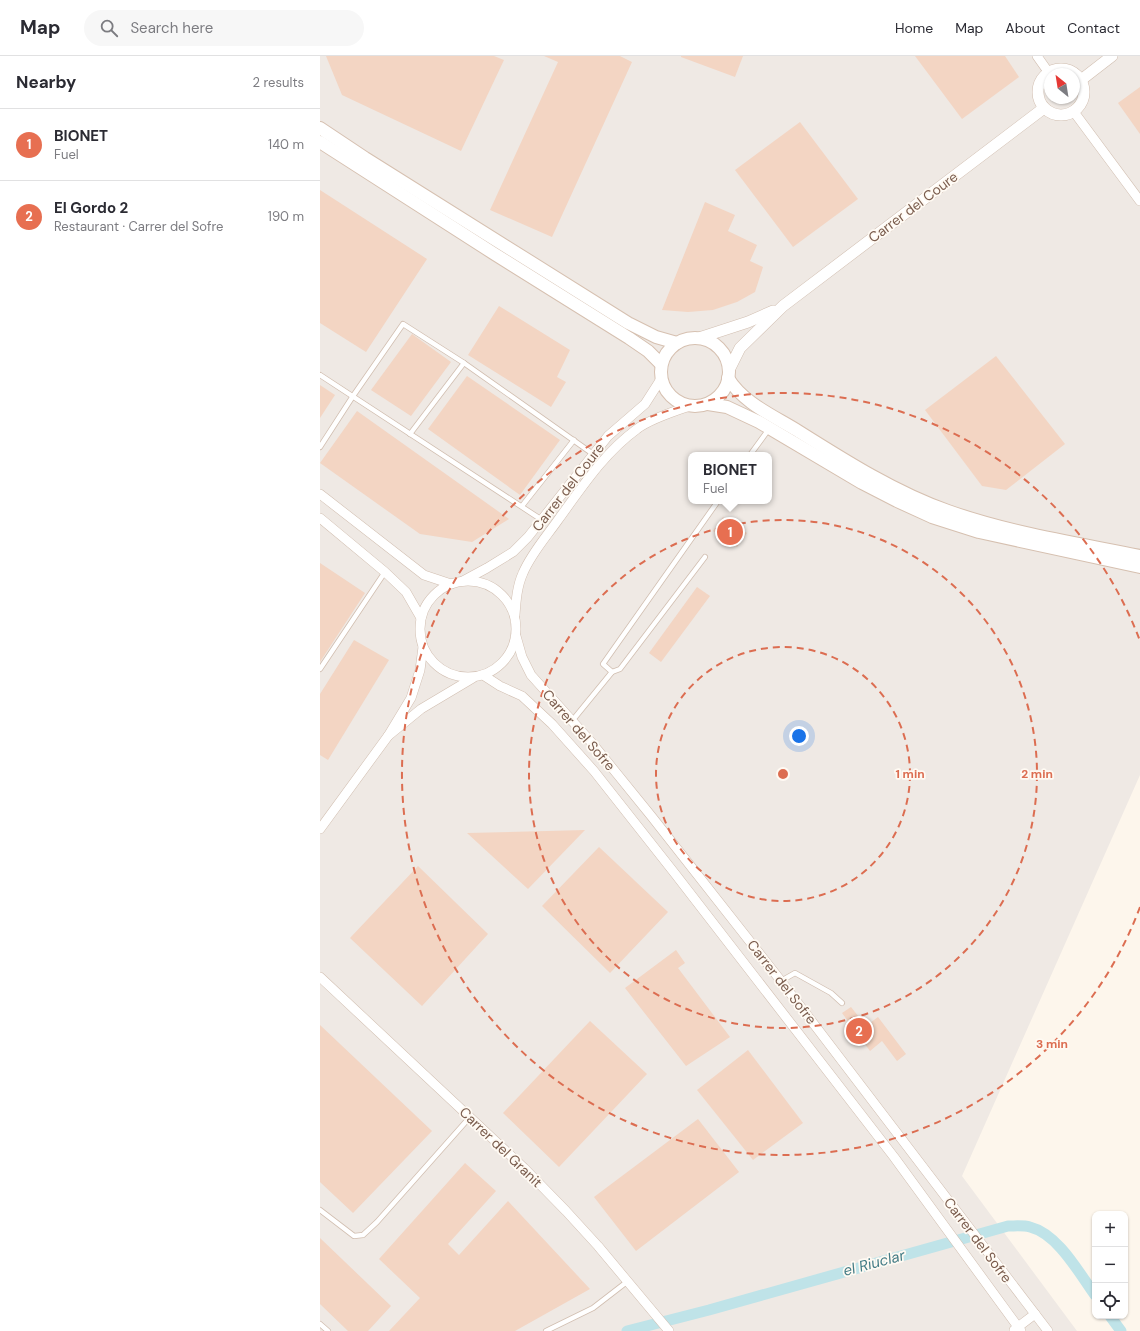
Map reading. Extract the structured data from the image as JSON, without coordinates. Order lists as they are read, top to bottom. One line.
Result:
{"streets":{"street":["Carrer del Coure","Carrer del Sofre","Carrer del Granit"]},"crossings":[["Carrer del Coure","Carrer del Sofre"]],"water":["el Riuclar"],"north":"top left","page":{"header":"Map","search":"Search here","nav":["Home","Map","About","Contact"],"heading":["Nearby","2 results"],"list":[{"mark":"1","name":"BIONET","note":"Fuel","value":"140 m"},{"mark":"2","name":"El Gordo 2","note":"Restaurant · Carrer del Sofre","value":"190 m"}],"popup":["BIONET","Fuel"],"pins":["1","2"],"map_buttons":["+","−"]},"rings":["1 min","2 min","3 min"]}
